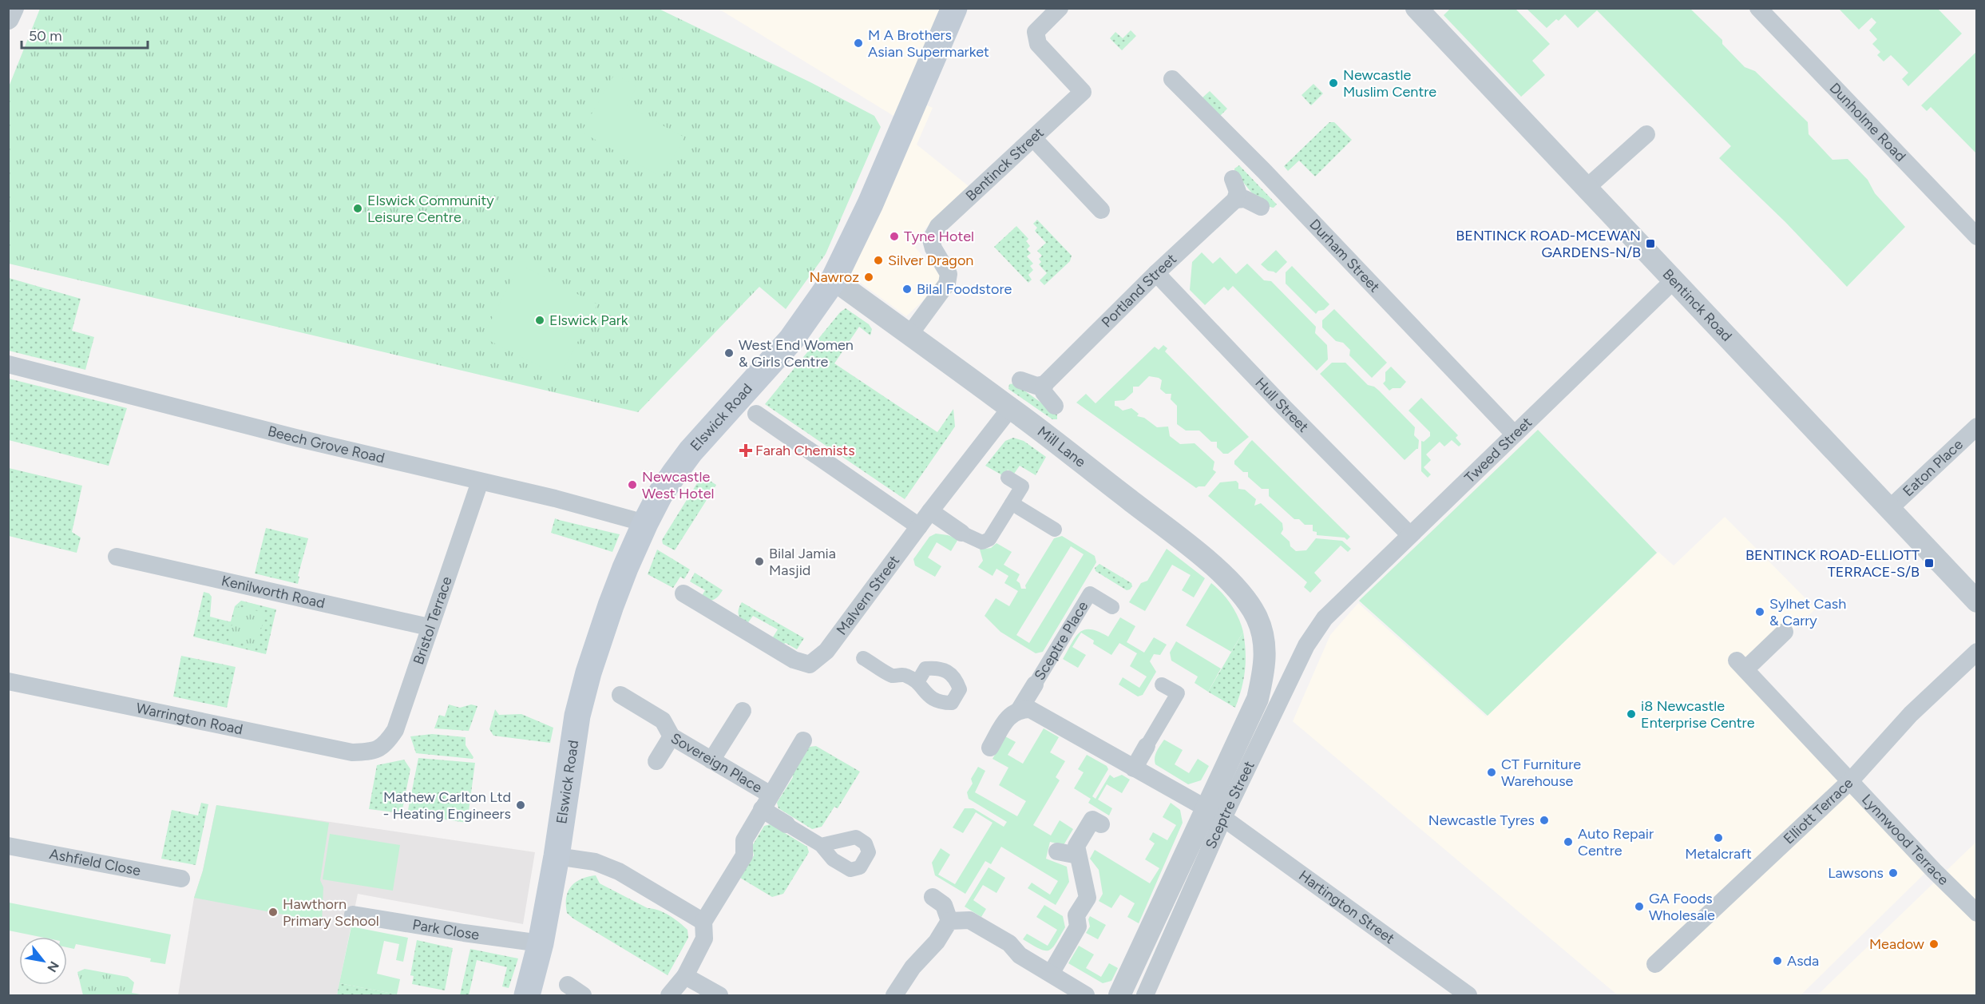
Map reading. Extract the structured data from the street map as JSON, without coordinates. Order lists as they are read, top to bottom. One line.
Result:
{"streets":{"main road":["Elswick Road"],"street":["Dunholme Road","Bentinck Street","Durham Street","Portland Street","Bentinck Road","Hull Street","Beech Grove Road","Mill Lane","Tweed Street","Eaton Place","Kenilworth Road","Malvern Street","Bristol Terrace","Sceptre Place","Warrington Road","Sovereign Place","Sceptre Street","Elliott Terrace","Lynnwood Terrace","Ashfield Close","Hartington Street","Park Close"]},"crossings":[["Bentinck Street","Mill Lane"],["Durham Street","Tweed Street"],["Portland Street","Hull Street"],["Bentinck Road","Tweed Street"],["Bentinck Road","Eaton Place"],["Hull Street","Tweed Street"],["Elswick Road","Beech Grove Road"],["Elswick Road","Mill Lane"],["Elswick Road","Park Close"],["Beech Grove Road","Bristol Terrace"],["Mill Lane","Malvern Street"],["Mill Lane","Sceptre Street"],["Tweed Street","Sceptre Street"],["Kenilworth Road","Bristol Terrace"],["Bristol Terrace","Warrington Road"],["Sceptre Street","Hartington Street"],["Elliott Terrace","Lynnwood Terrace"]],"places":{"other":["M A Brothers Asian Supermarket","Newcastle Muslim Centre","Elswick Community Leisure Centre","Tyne Hotel","Silver Dragon","Nawroz","Bilal Foodstore","Elswick Park","West End Women & Girls Centre","Newcastle West Hotel","Bilal Jamia Masjid","Sylhet Cash & Carry","i8 Newcastle Enterprise Centre","CT Furniture Warehouse","Mathew Carlton Ltd - Heating Engineers","Newcastle Tyres","Metalcraft","Auto Repair Centre","Lawsons","GA Foods Wholesale","Hawthorn Primary School","Meadow","Asda"],"transit":["BENTINCK ROAD-MCEWAN GARDENS-N/B","BENTINCK ROAD-ELLIOTT TERRACE-S/B"],"health":["Farah Chemists"]},"scale_bar":"50 m","north":"bottom right"}
